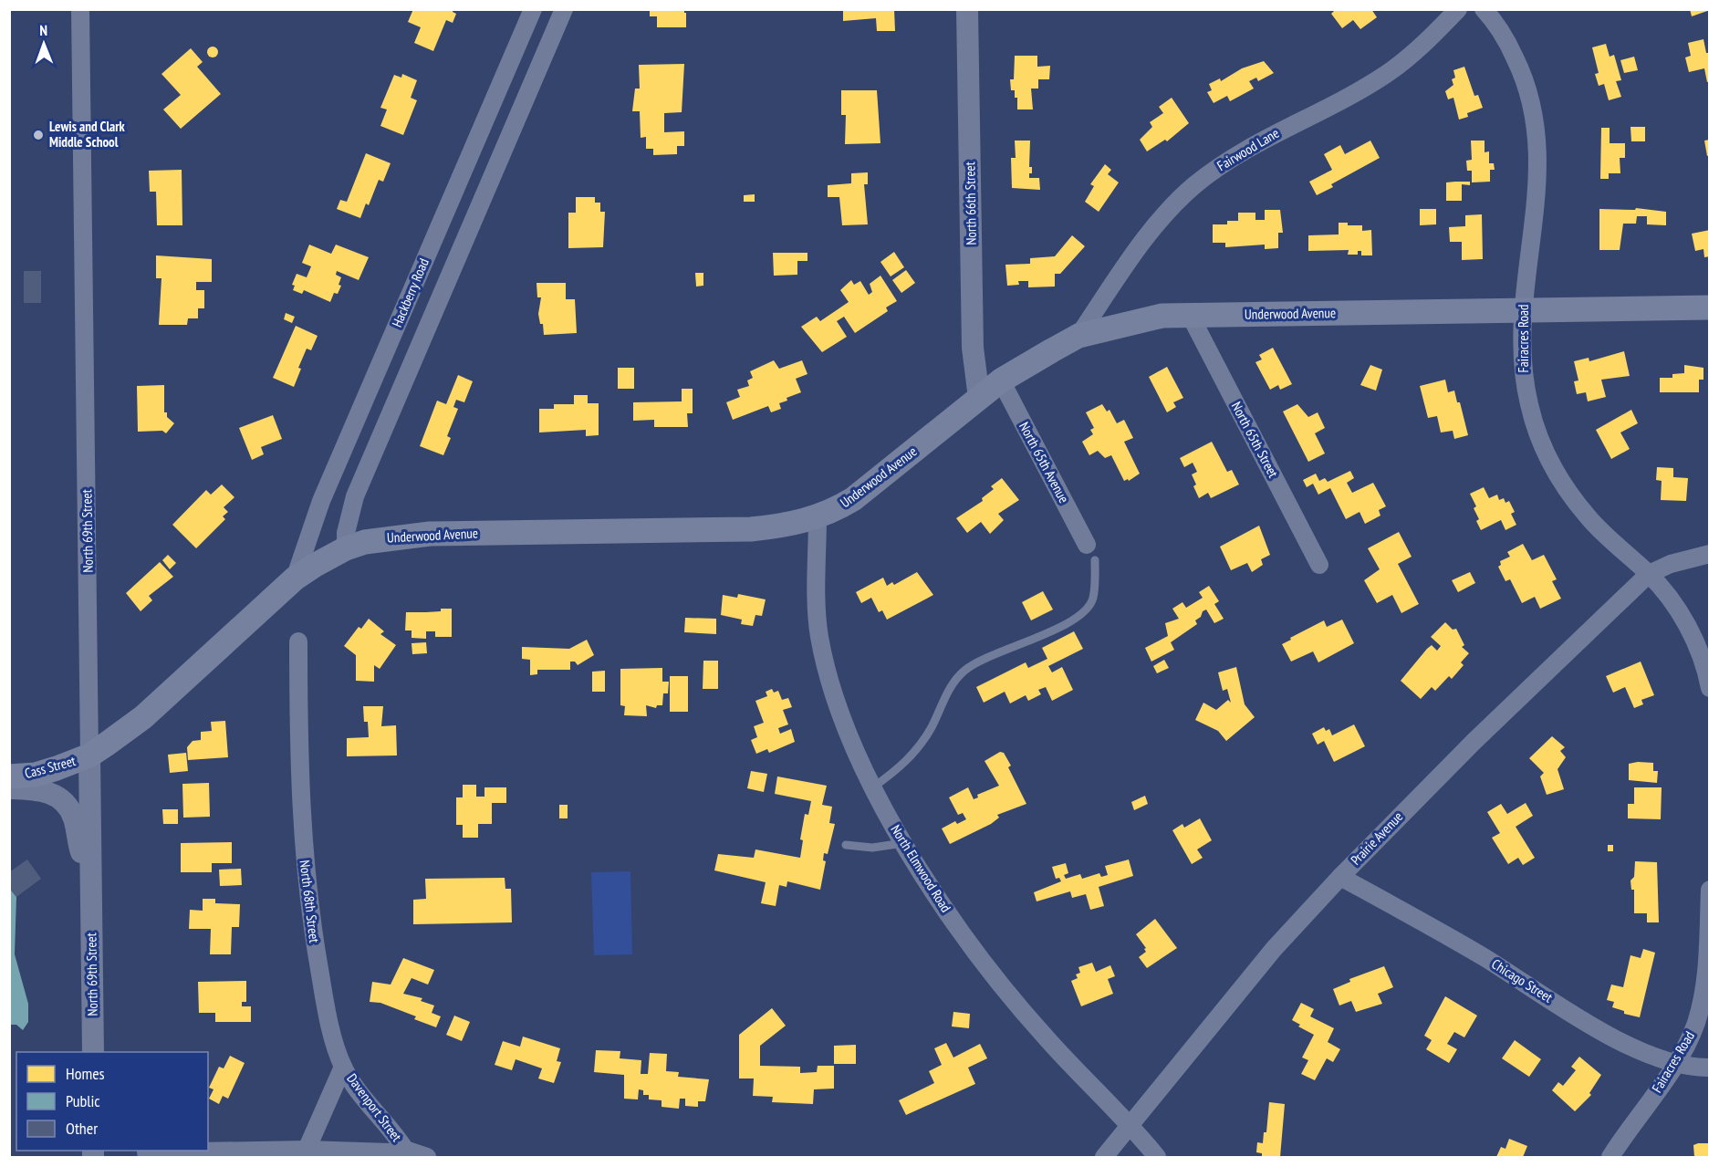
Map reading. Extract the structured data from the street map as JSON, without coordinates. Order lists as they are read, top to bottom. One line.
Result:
{"streets":{"main road":["Underwood Avenue","Cass Street"],"street":["Fairwood Lane","North 66th Street","Hackberry Road","Fairacres Road","North 65th Street","North 65th Avenue","North 69th Street","Prairie Avenue","North Elmwood Road","North 68th Street","Chicago Street","Davenport Street"]},"crossings":[["Fairwood Lane","Underwood Avenue"],["North 66th Street","Underwood Avenue"],["Hackberry Road","Underwood Avenue"],["Underwood Avenue","Fairacres Road"],["Underwood Avenue","North 65th Street"],["Underwood Avenue","North 65th Avenue"],["Underwood Avenue","North 69th Street"],["Underwood Avenue","Cass Street"],["Underwood Avenue","North Elmwood Road"],["Fairacres Road","Prairie Avenue"],["Fairacres Road","Chicago Street"],["North 69th Street","Cass Street"],["Prairie Avenue","North Elmwood Road"],["Prairie Avenue","Chicago Street"],["North 68th Street","Davenport Street"]],"places":["Lewis and Clark Middle School"],"legend":["Homes","Public","Other"],"north":"top"}
